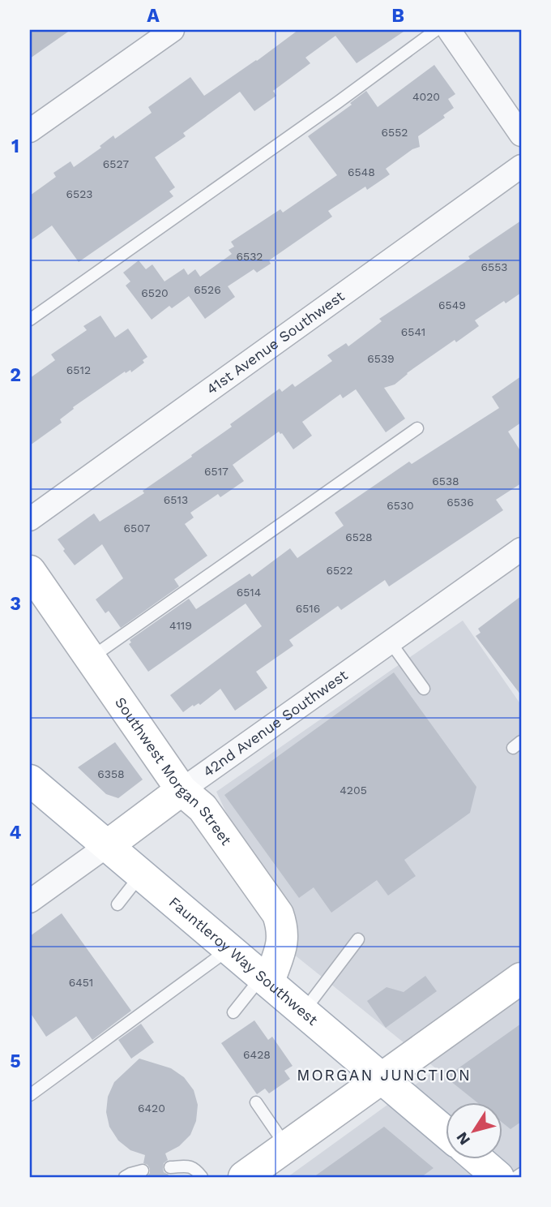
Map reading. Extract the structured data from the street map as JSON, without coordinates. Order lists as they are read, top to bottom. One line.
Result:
{"streets":{"main road":["42nd Avenue Southwest","Southwest Morgan Street","Fauntleroy Way Southwest"],"street":["41st Avenue Southwest"]},"crossings":[["42nd Avenue Southwest","Southwest Morgan Street"],["42nd Avenue Southwest","Fauntleroy Way Southwest"],["Southwest Morgan Street","Fauntleroy Way Southwest"]],"districts":["MORGAN JUNCTION"],"house_numbers":["4020","6552","6527","6548","6523","6532","6553","6526","6520","6549","6541","6539","6512","6517","6538","6513","6536","6530","6507","6528","6522","6514","6516","4119","6358","4205","6451","6428","6420"],"north":"bottom left","grid":{"columns":["A","B"],"rows":["1","2","3","4","5"]}}
